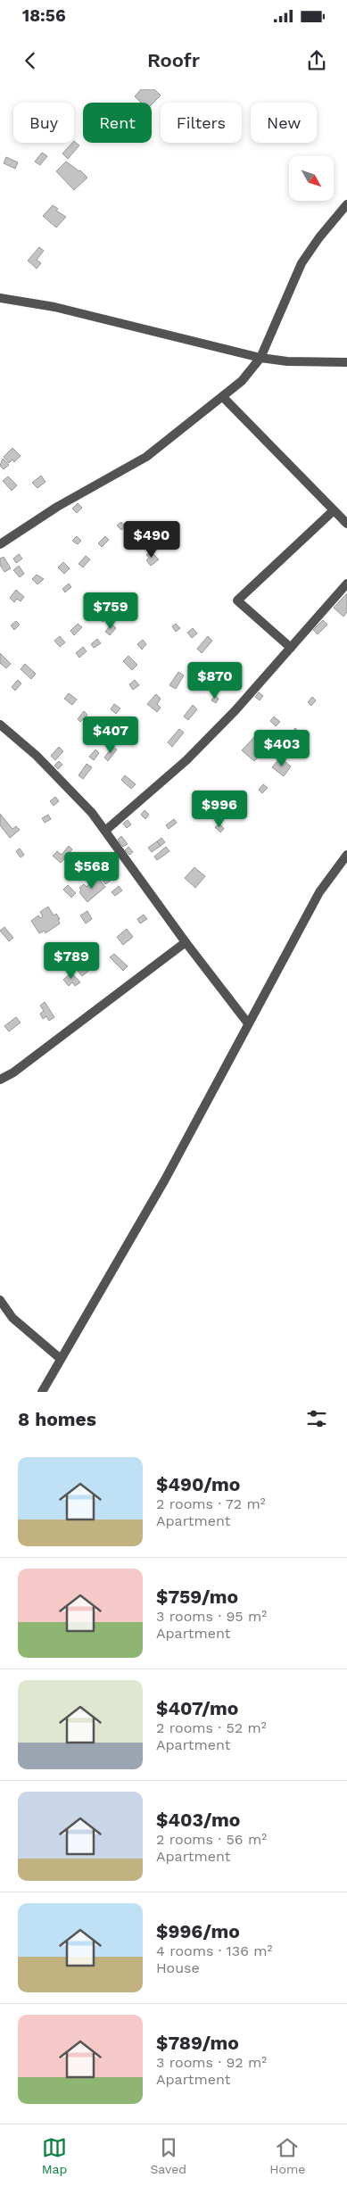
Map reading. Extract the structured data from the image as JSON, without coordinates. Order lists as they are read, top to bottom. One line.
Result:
{"north":"bottom right","page":{"status":"18:56","header":"Roofr","chip":["Buy","Rent","Filters","New"],"price":["$490","$759","$870","$407","$403","$996","$568","$789"],"heading":"8 homes","list":[{"name":"$490/mo","note":"2 rooms · 72 m² · Apartment"},{"name":"$759/mo","note":"3 rooms · 95 m² · Apartment"},{"name":"$407/mo","note":"2 rooms · 52 m² · Apartment"},{"name":"$403/mo","note":"2 rooms · 56 m² · Apartment"},{"name":"$996/mo","note":"4 rooms · 136 m² · House"},{"name":"$789/mo","note":"3 rooms · 92 m² · Apartment"}],"tabs":["Map","Saved","Home"]}}
